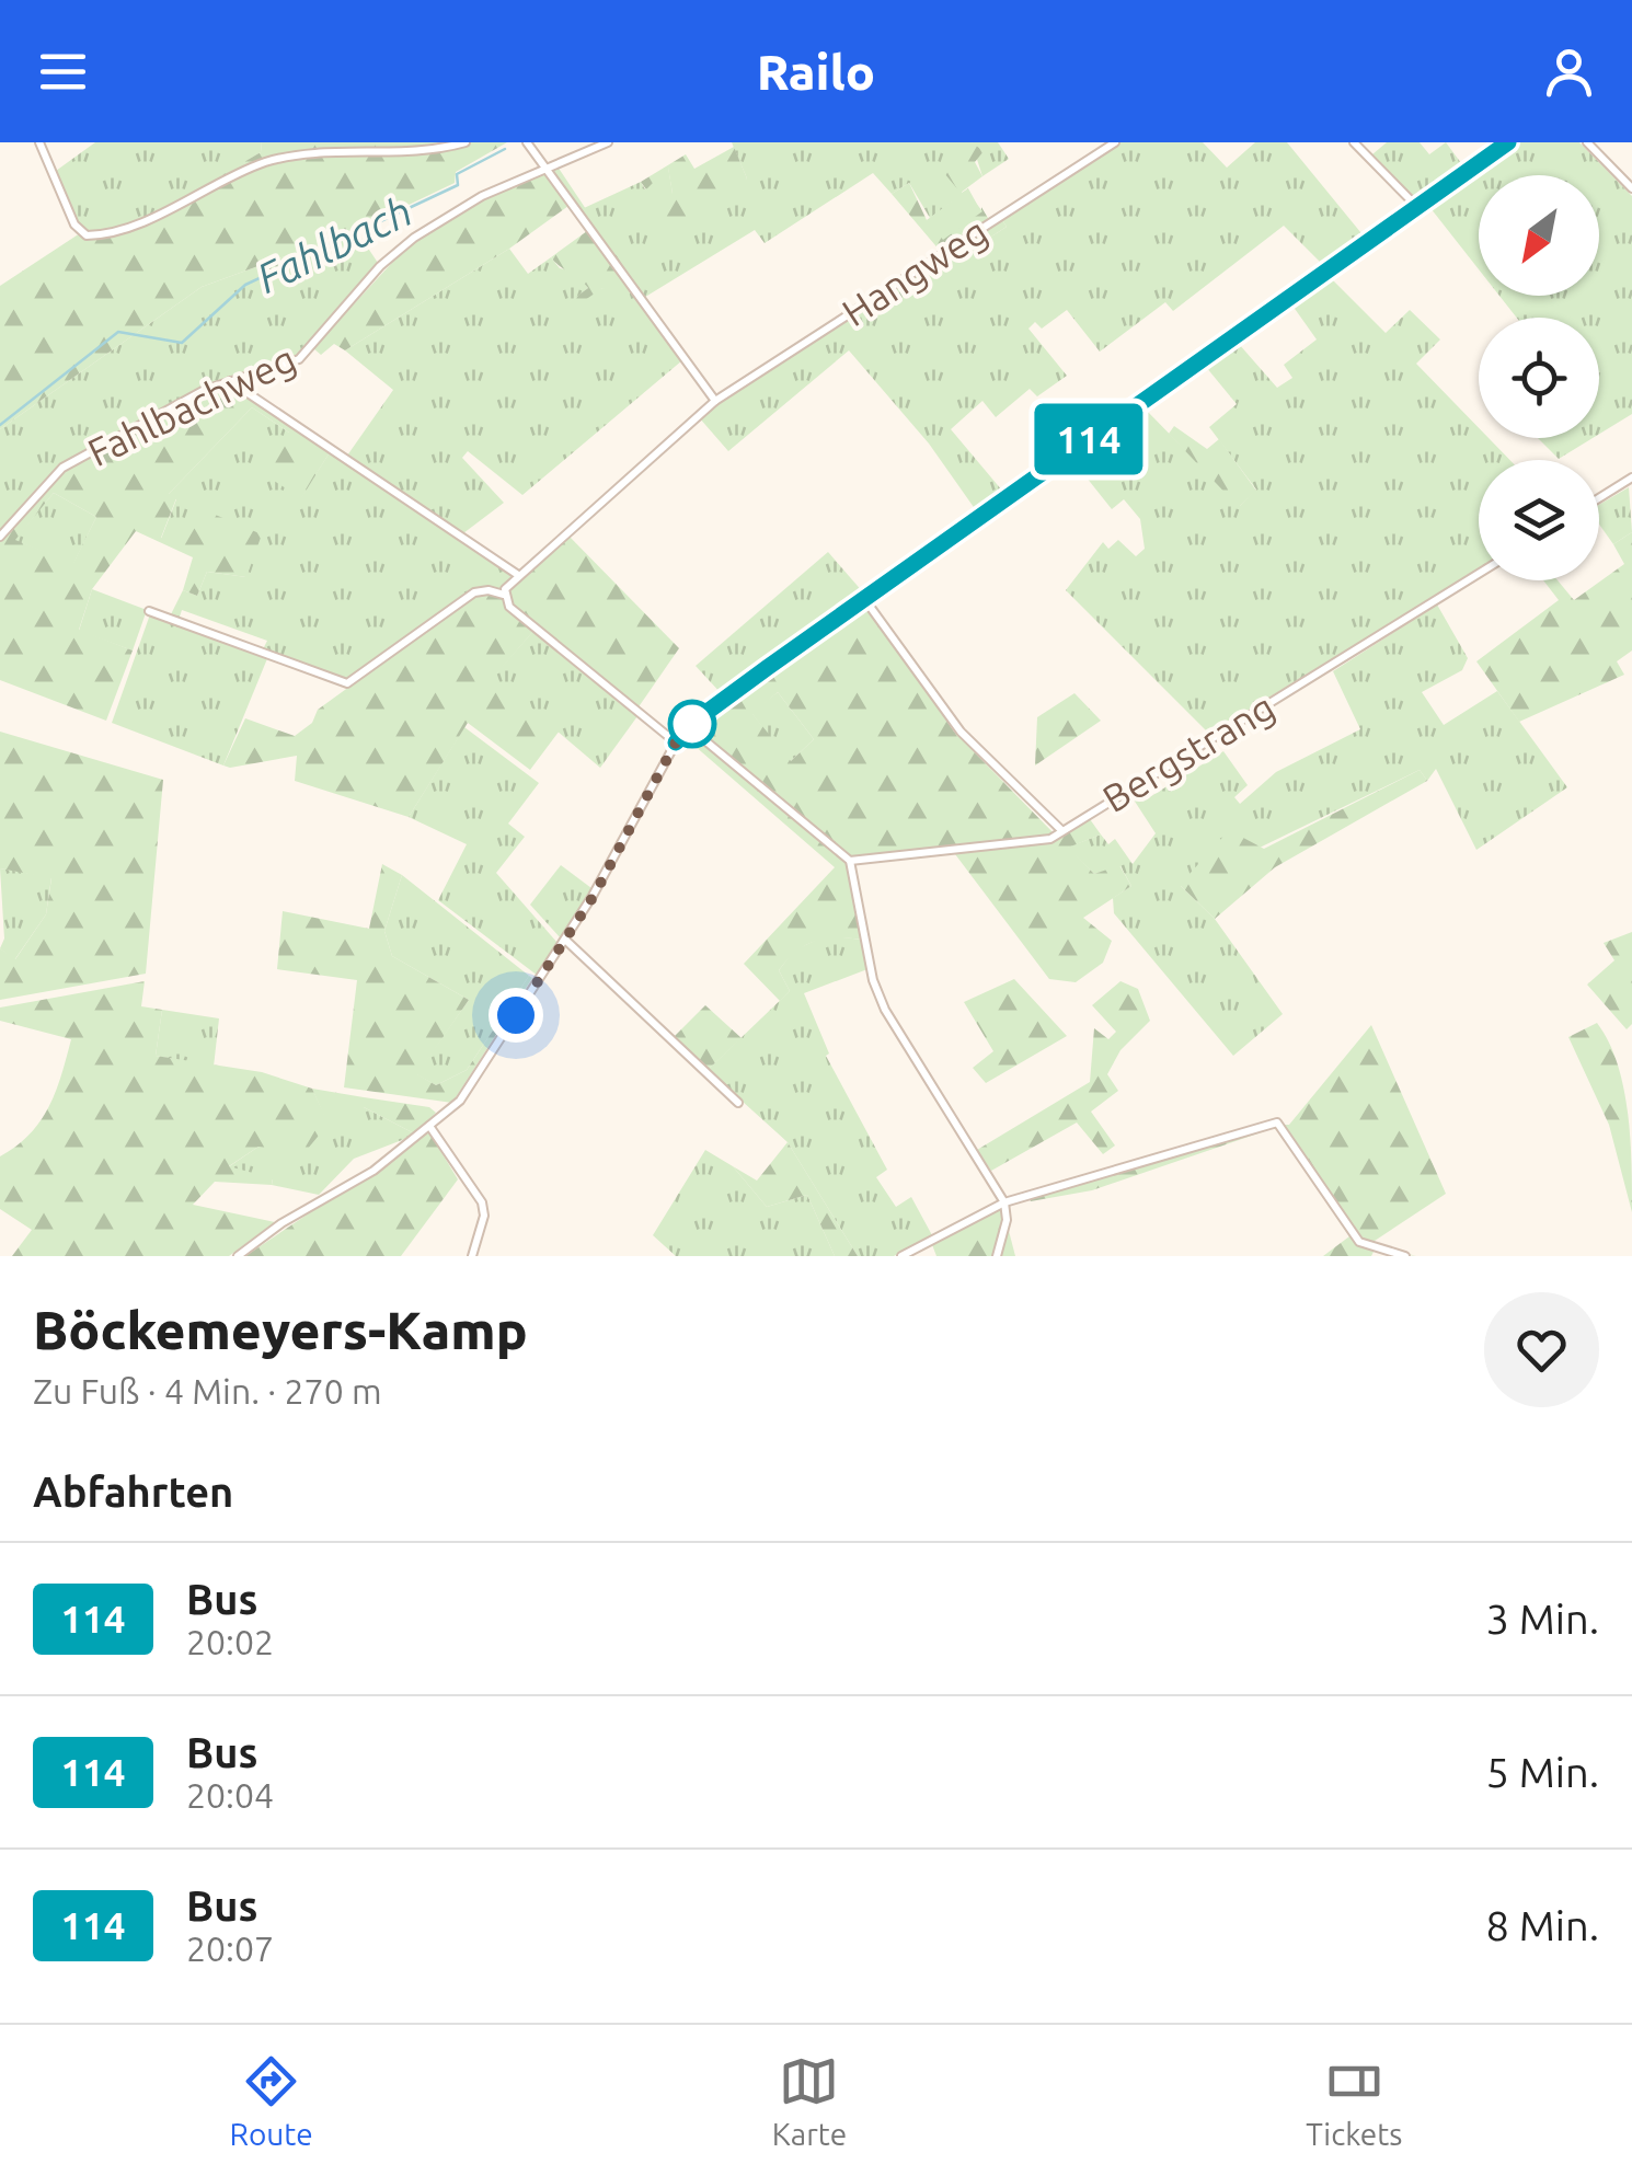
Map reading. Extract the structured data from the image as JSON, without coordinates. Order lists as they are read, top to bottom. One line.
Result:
{"streets":{"street":["Hangweg","Fahlbachweg","Bergstrang"]},"water":["Fahlbach"],"lines":["bus line 114"],"north":"bottom left","page":{"header":"Railo","on_map":"114","heading":[["Böckemeyers-Kamp","Zu Fuß · 4 Min. · 270 m"],"Abfahrten"],"list":[{"mark":"114","name":"Bus","note":"20:02","value":"3 Min."},{"mark":"114","name":"Bus","note":"20:04","value":"5 Min."},{"mark":"114","name":"Bus","note":"20:07","value":"8 Min."}],"tabs":["Route","Karte","Tickets"]}}
